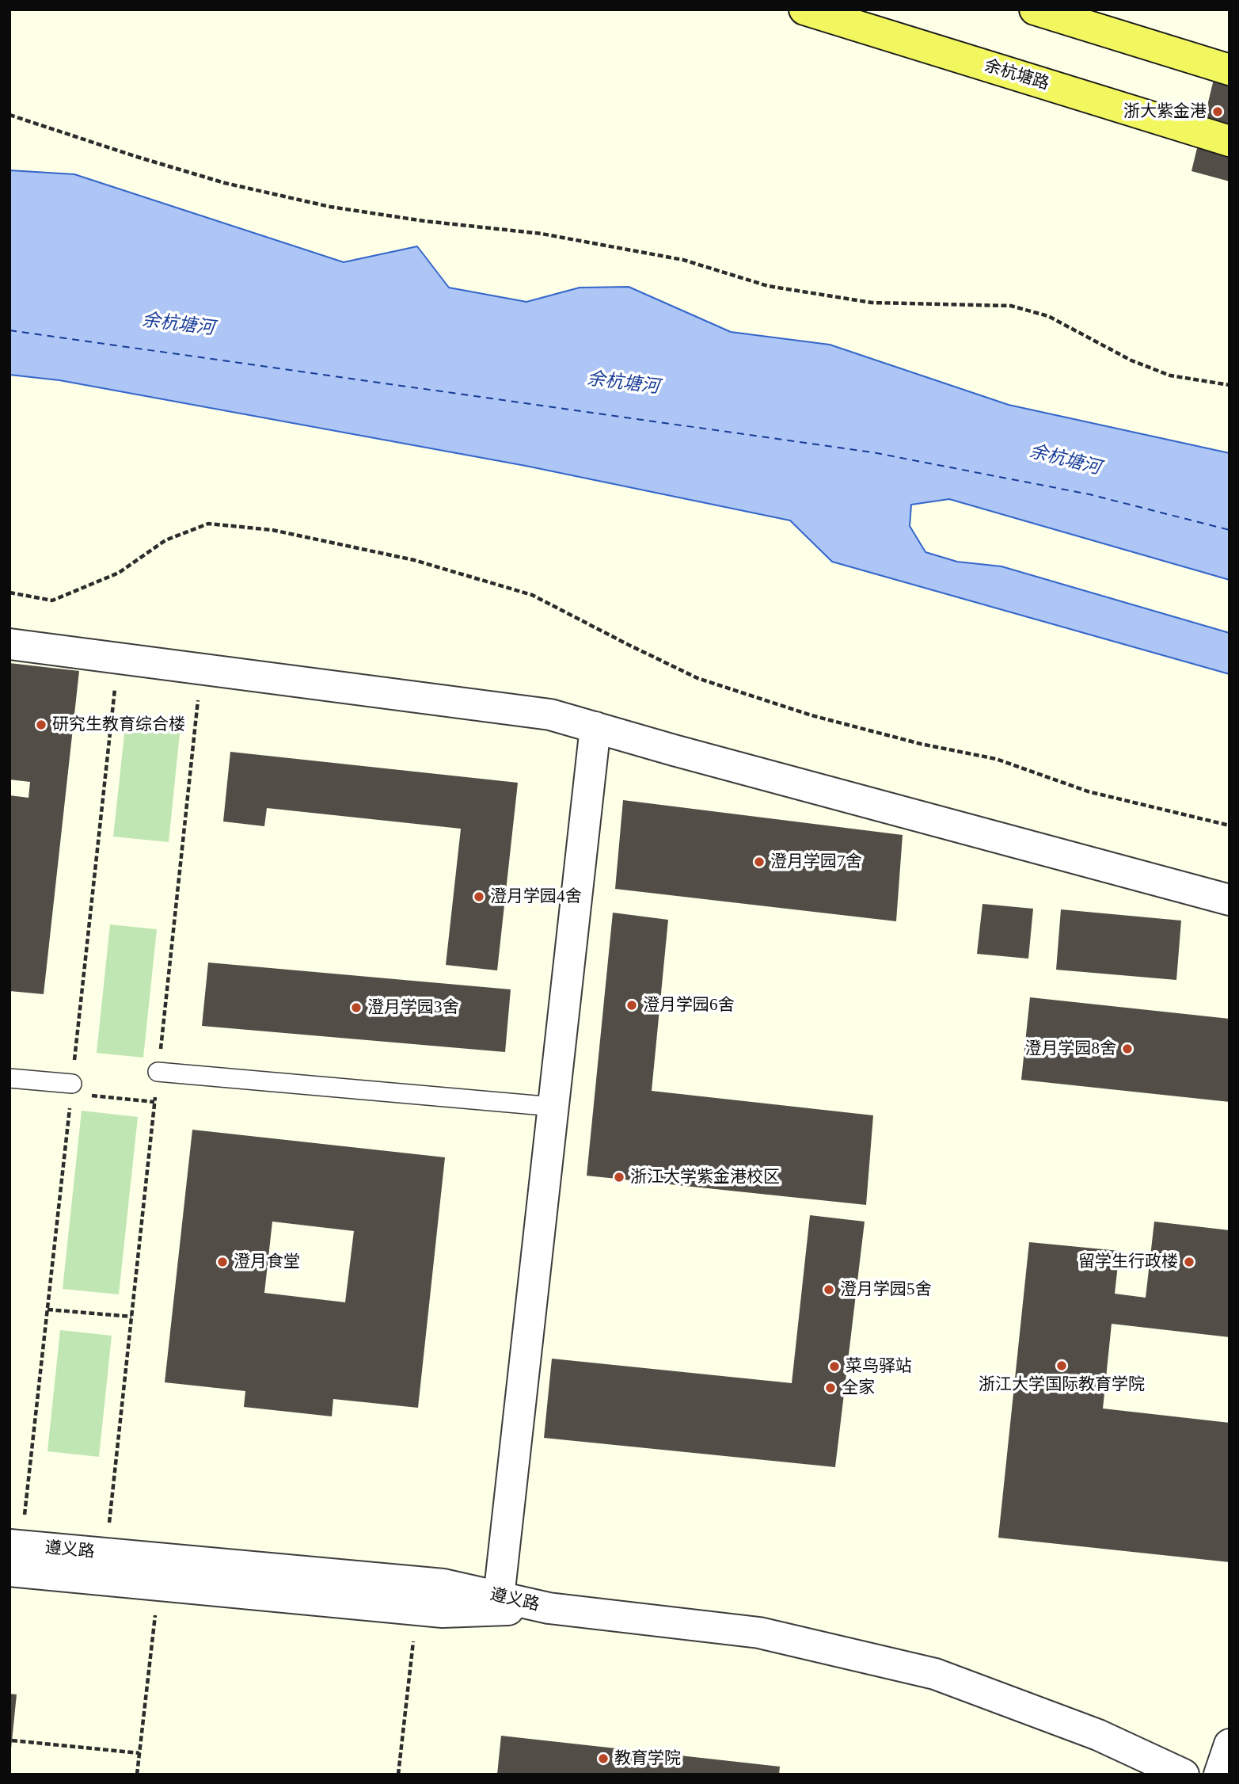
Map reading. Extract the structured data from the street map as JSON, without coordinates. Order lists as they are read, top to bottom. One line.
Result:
{"streets":{"main road":["余杭塘路"],"street":["遵义路"]},"water":["余杭塘河"],"places":["浙大紫金港","研究生教育综合楼","澄月学园7舍","澄月学园4舍","澄月学园6舍","澄月学园3舍","澄月学园8舍","浙江大学紫金港校区","澄月食堂","留学生行政楼","澄月学园5舍","浙江大学国际教育学院","菜鸟驿站","全家","教育学院"]}
